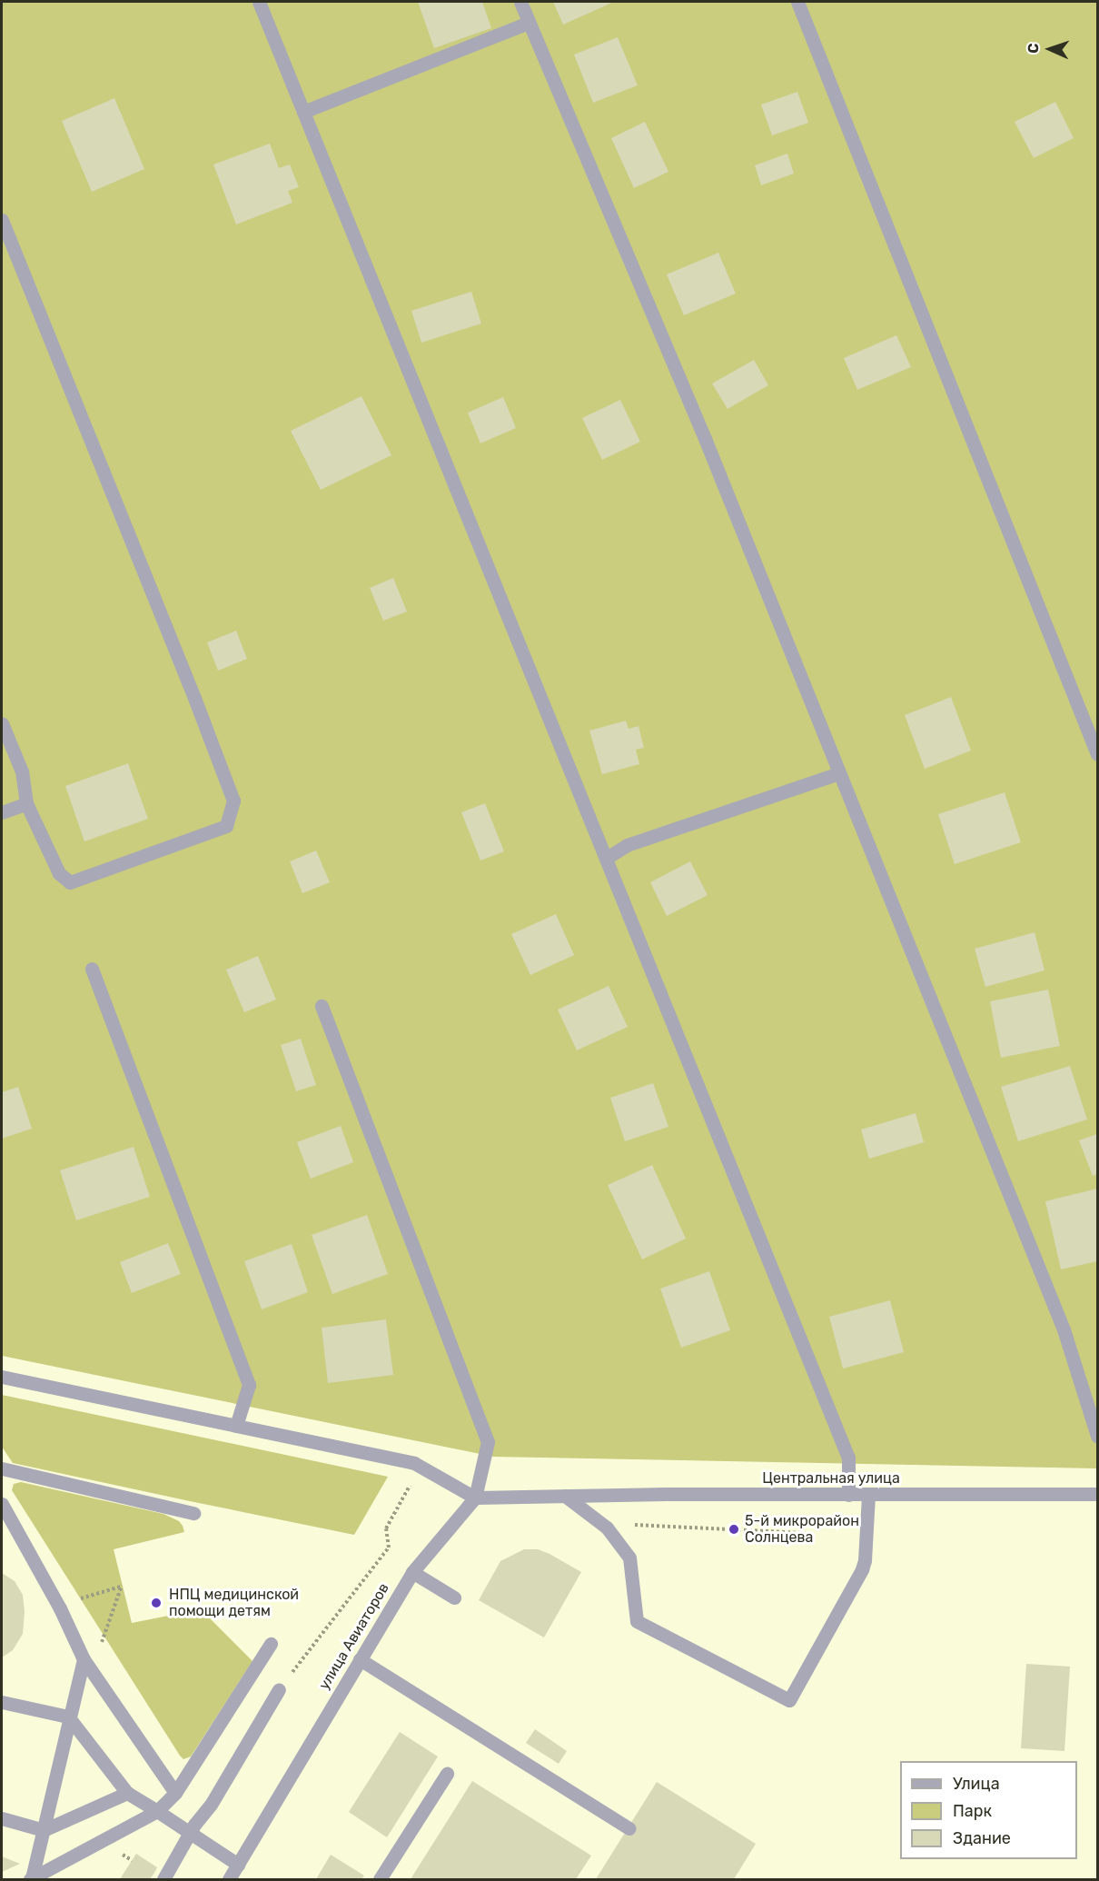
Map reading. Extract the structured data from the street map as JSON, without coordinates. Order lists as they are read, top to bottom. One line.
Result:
{"streets":{"street":["Центральная улица","улица Авиаторов"]},"places":["5-й микрорайон Солнцева","НПЦ медицинской помощи детям"],"legend":["Улица","Парк","Здание"],"north":"left"}
